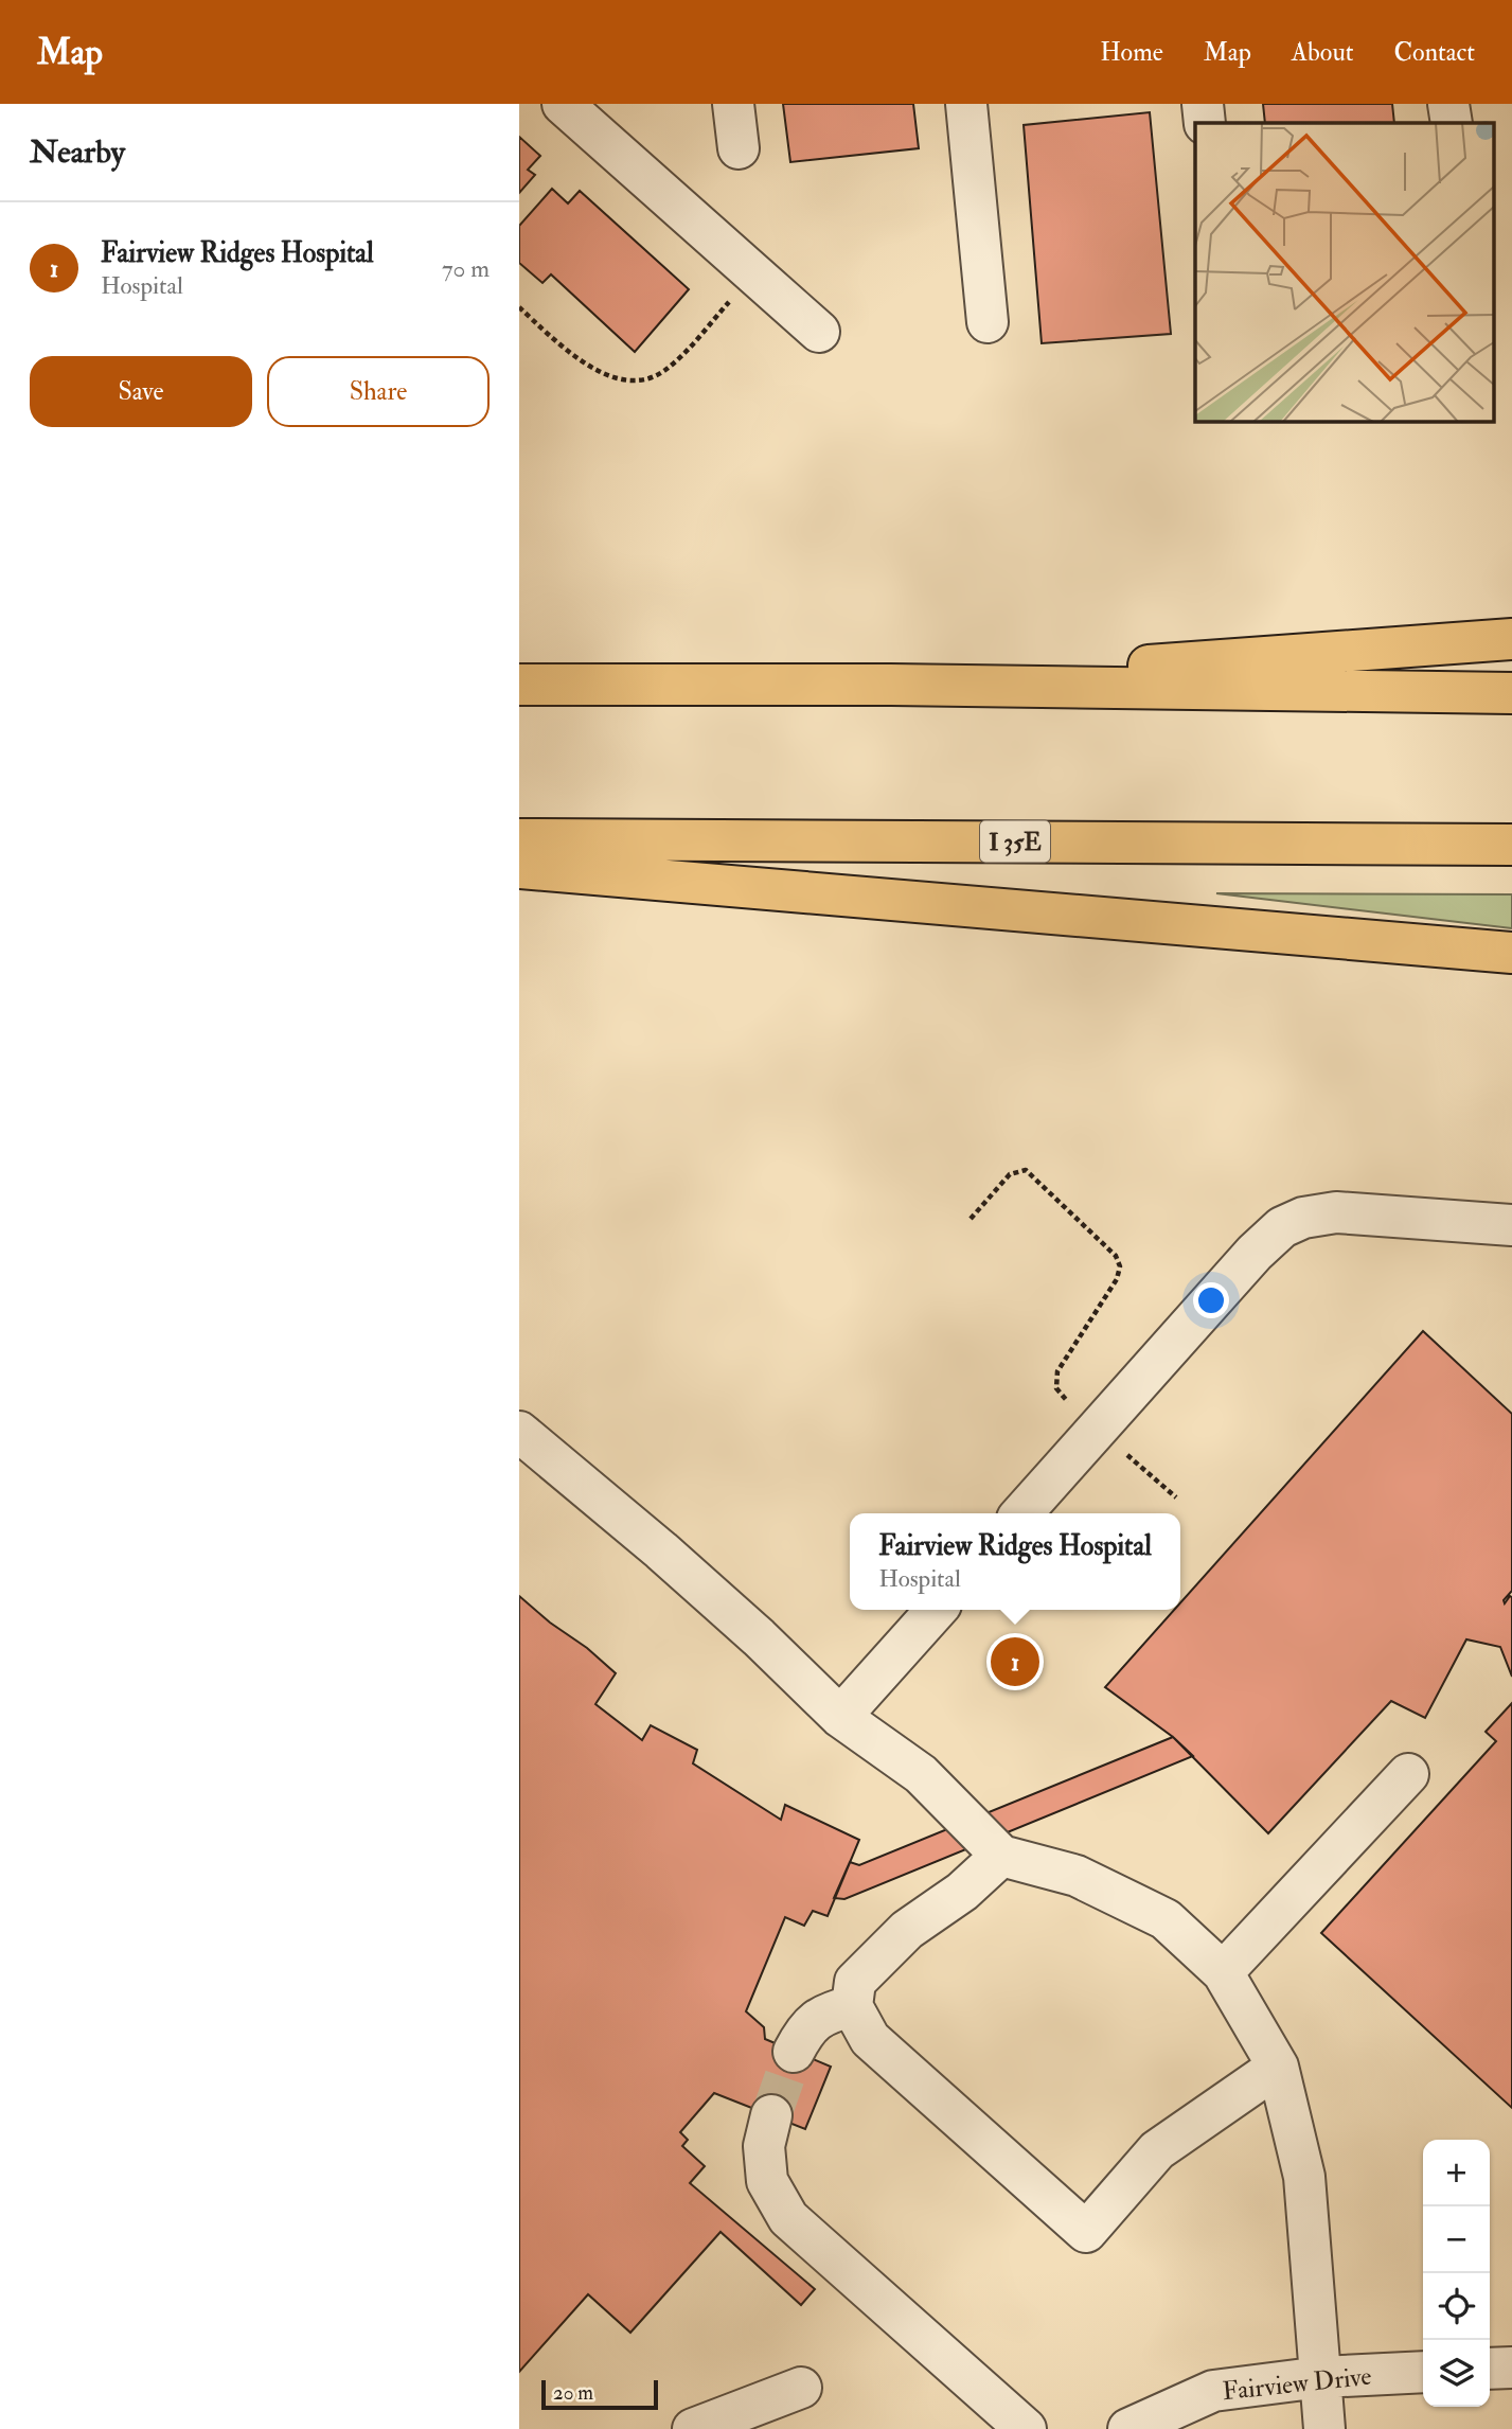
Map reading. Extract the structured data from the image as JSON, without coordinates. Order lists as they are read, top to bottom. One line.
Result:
{"streets":{"highway":["I 35E"],"street":["Fairview Drive"]},"scale_bar":"20 m","page":{"header":"Map","nav":["Home","Map","About","Contact"],"heading":"Nearby","list":[{"mark":"1","name":"Fairview Ridges Hospital","note":"Hospital","value":"70 m"}],"buttons":["Save","Share"],"popup":["Fairview Ridges Hospital","Hospital"],"pins":"1","map_buttons":["+","−"],"scale":"20 m"}}
